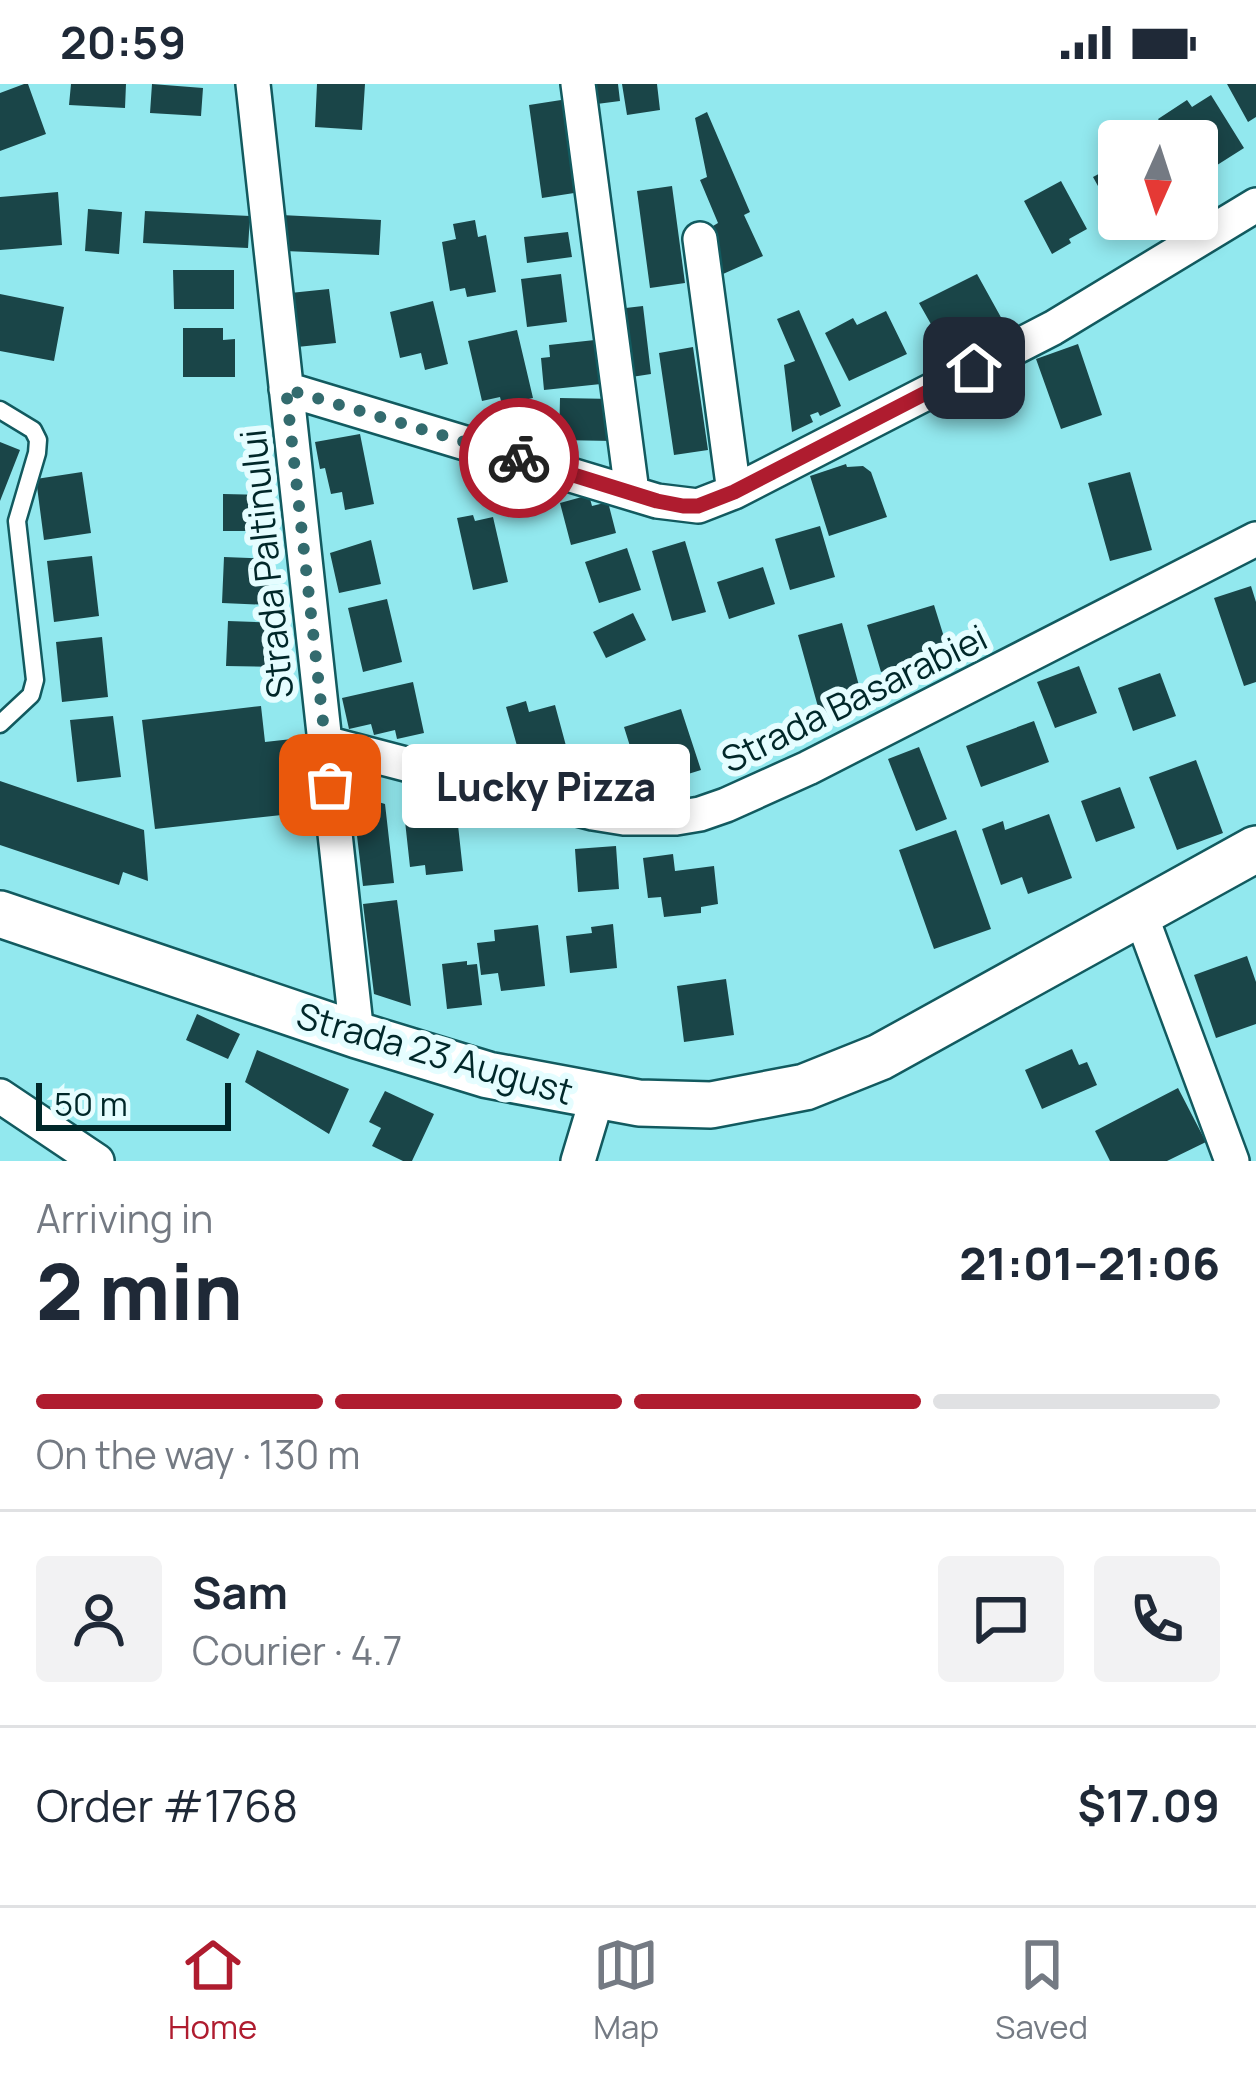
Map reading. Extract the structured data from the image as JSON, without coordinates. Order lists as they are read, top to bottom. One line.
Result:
{"streets":{"main road":["Strada 23 August"],"street":["Strada Paltinului","Strada Basarabiei"]},"crossings":[["Strada Paltinului","Strada Basarabiei"],["Strada Paltinului","Strada 23 August"]],"places":["Lucky Pizza"],"scale_bar":"50 m","north":"bottom","page":{"status":"20:59","bubble":"Lucky Pizza","scale":"50 m","heading":["2 min","Arriving in","21:01–21:06"],"panel":["Sam","Courier · 4.7","Order #1768","$17.09"],"bar":"On the way · 130 m","tabs":["Home","Map","Saved"]}}
